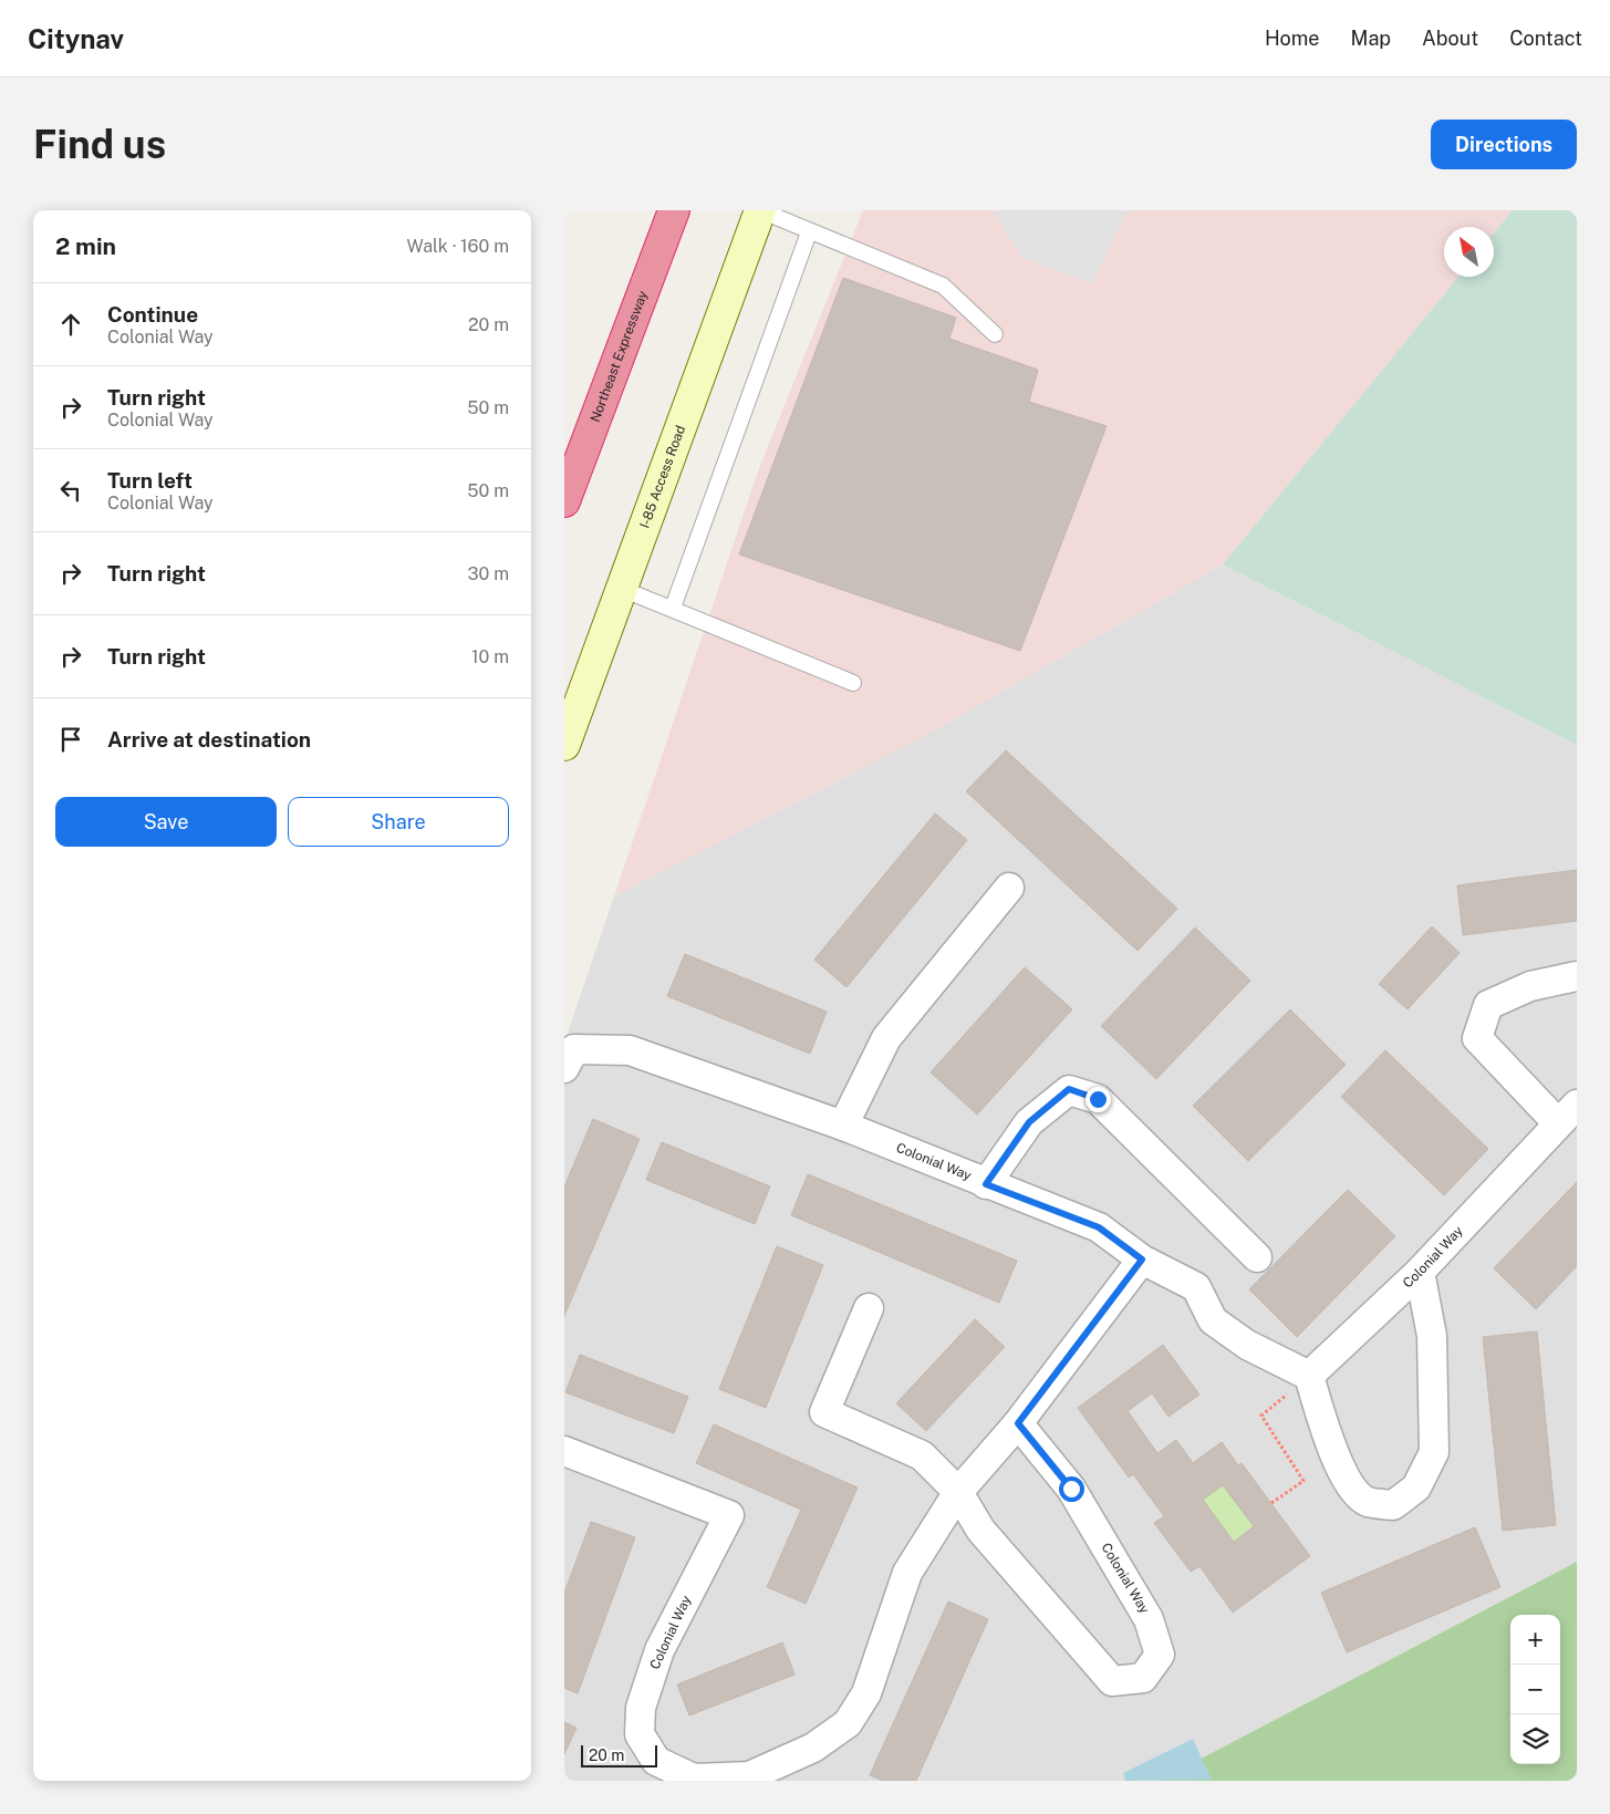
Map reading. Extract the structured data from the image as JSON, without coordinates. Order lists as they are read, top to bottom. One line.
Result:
{"streets":{"highway":["Northeast Expressway"],"main road":["I-85 Access Road"],"street":["Colonial Way"]},"scale_bar":"20 m","north":"top left","page":{"header":"Citynav","nav":["Home","Map","About","Contact"],"buttons":["Directions",["Save","Share"]],"title":"Find us","heading":["2 min","Walk · 160 m"],"list":[["Continue","Colonial Way","20 m"],["Turn right","Colonial Way","50 m"],["Turn left","Colonial Way","50 m"],["Turn right","30 m"],["Turn right","10 m"],"Arrive at destination"],"map_buttons":["+","−"],"scale":"20 m"}}
